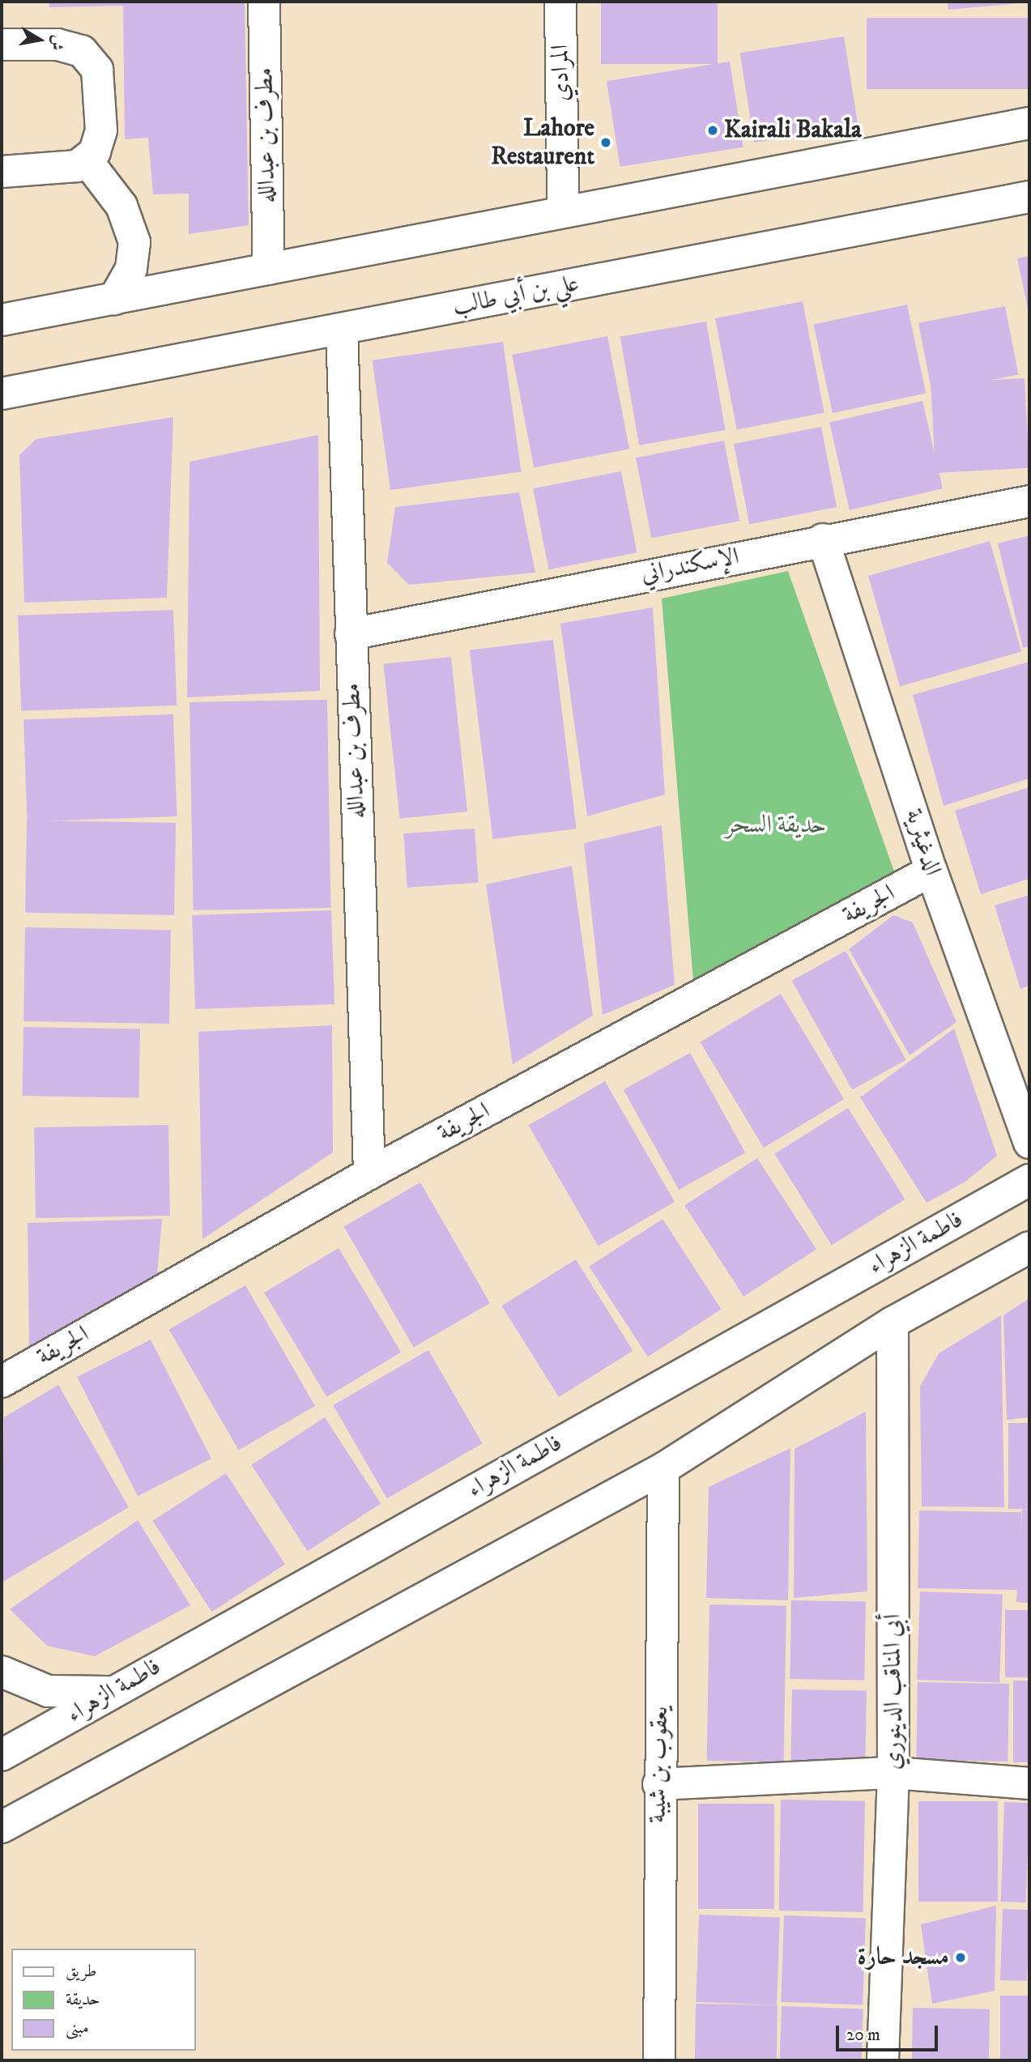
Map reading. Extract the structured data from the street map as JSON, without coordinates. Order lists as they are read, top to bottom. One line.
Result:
{"streets":{"street":["المرادي","مطرف بن عبدالله","علي بن أبي طالب","الإسكندراني","الدغيثرية","الجريفة","فاطمة الزهراء","أبي المناقب الدينوري","يعقوب بن شيبة"]},"crossings":[["مطرف بن عبدالله","علي بن أبي طالب"],["مطرف بن عبدالله","الإسكندراني"],["مطرف بن عبدالله","الجريفة"],["الإسكندراني","الدغيثرية"],["الدغيثرية","الجريفة"]],"parks":["حديقة السحر"],"places":["Kairali Bakala","Lahore Restaurent","مسجد حارة"],"legend":["طريق","حديقة","مبنى"],"scale_bar":"20 m","north":"right"}
